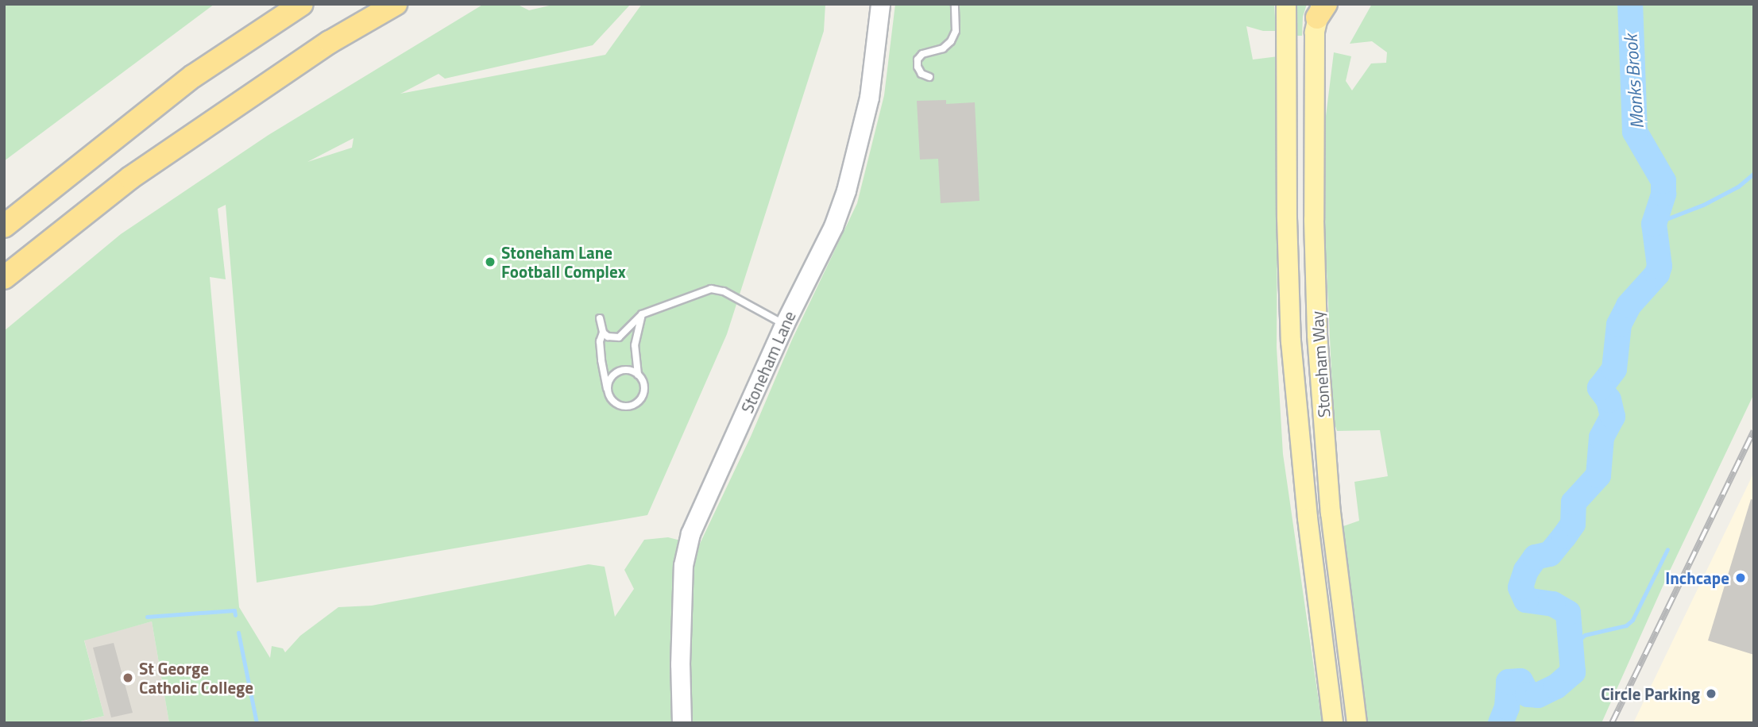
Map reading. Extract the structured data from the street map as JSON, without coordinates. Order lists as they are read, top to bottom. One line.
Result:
{"streets":{"main road":["Stoneham Way"],"street":["Stoneham Lane"]},"water":["Monks Brook"],"places":["Stoneham Lane Football Complex","Inchcape","St George Catholic College","Circle Parking"]}
